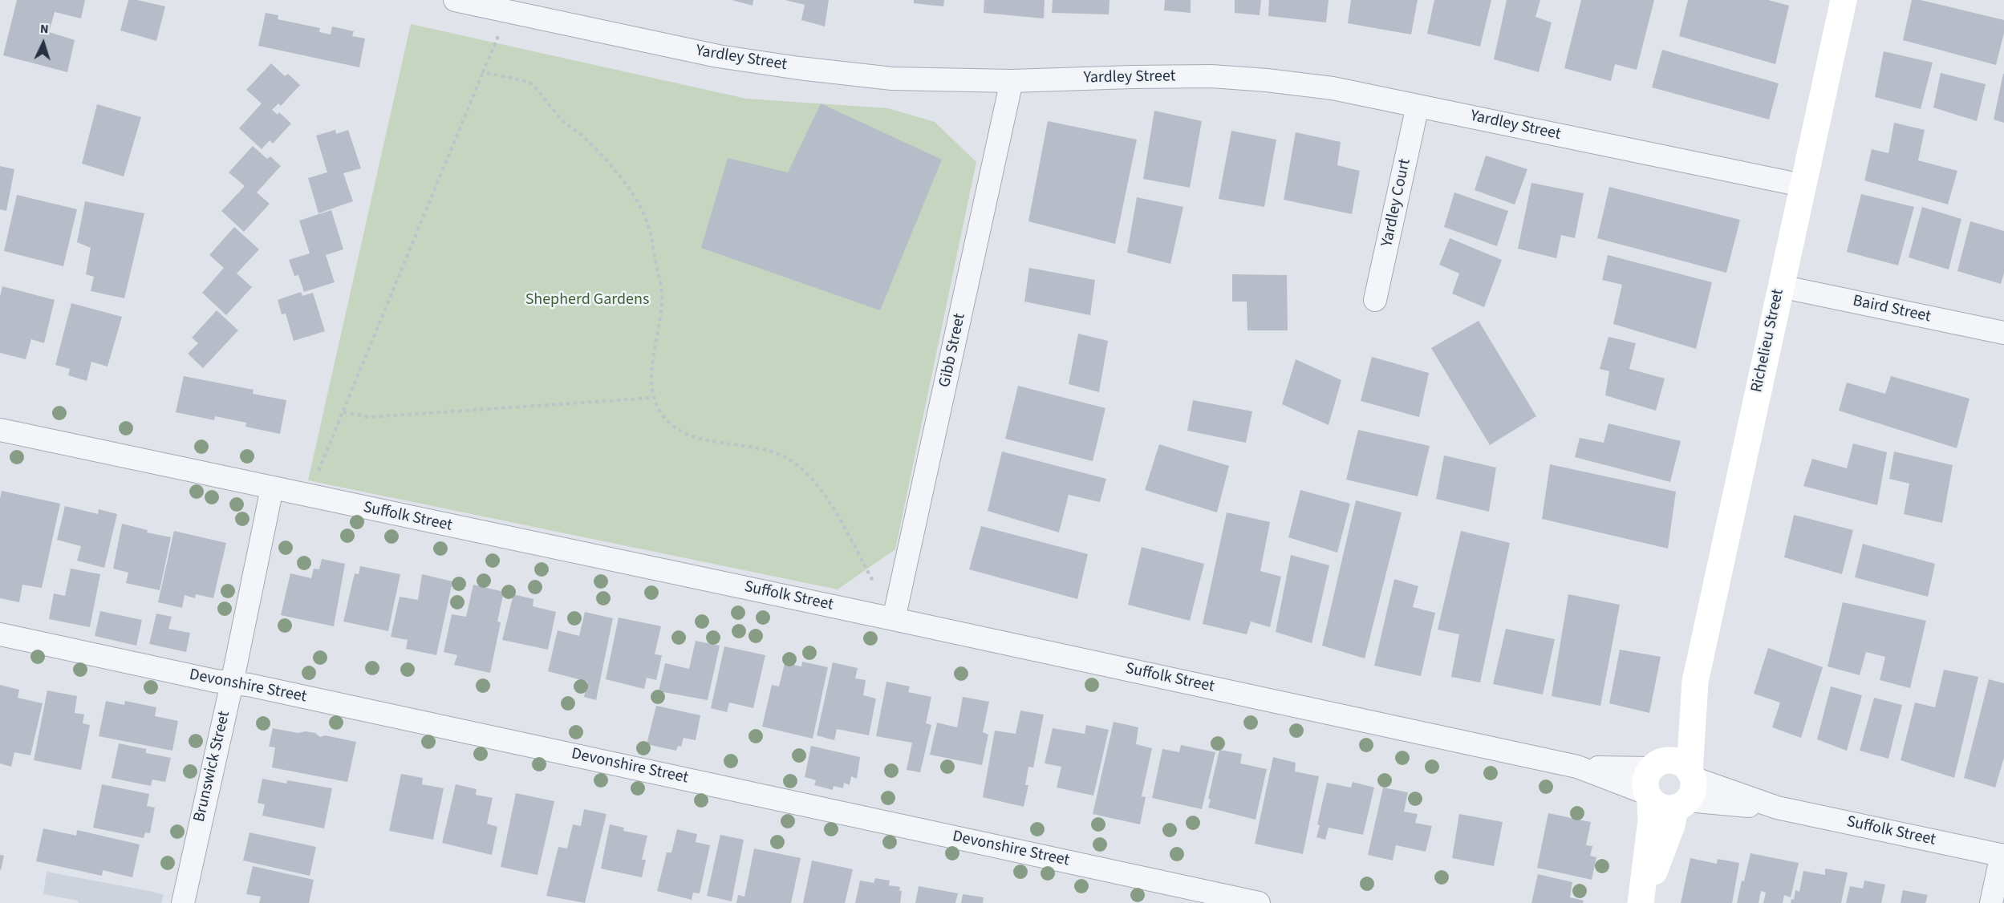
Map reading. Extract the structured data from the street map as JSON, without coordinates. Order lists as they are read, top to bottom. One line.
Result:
{"streets":{"street":["Yardley Street","Yardley Court","Baird Street","Richelieu Street","Gibb Street","Suffolk Street","Devonshire Street","Brunswick Street"]},"crossings":[["Yardley Street","Yardley Court"],["Yardley Street","Richelieu Street"],["Yardley Street","Gibb Street"],["Baird Street","Richelieu Street"],["Richelieu Street","Suffolk Street"],["Gibb Street","Suffolk Street"],["Suffolk Street","Brunswick Street"],["Devonshire Street","Brunswick Street"]],"parks":["Shepherd Gardens"],"north":"top"}
